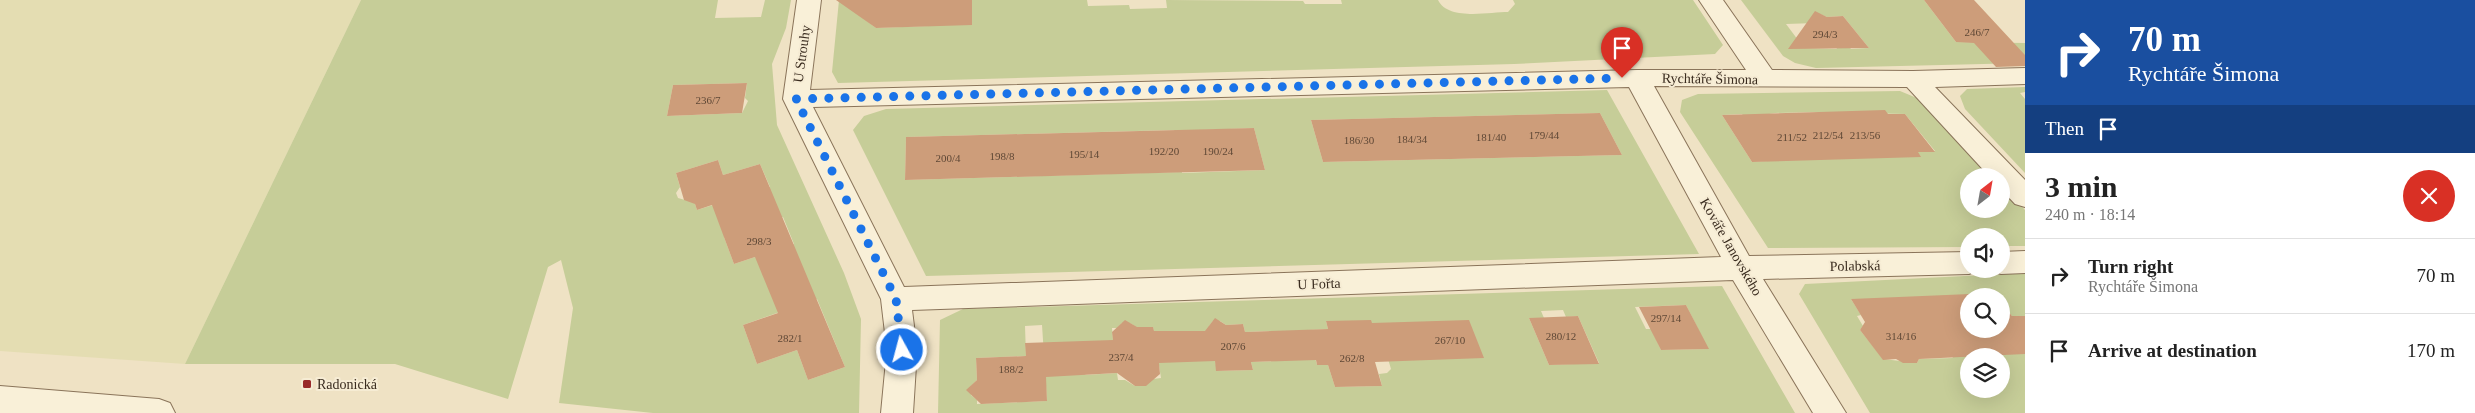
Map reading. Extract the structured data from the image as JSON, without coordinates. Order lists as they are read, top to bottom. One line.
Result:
{"streets":{"street":["U Strouhy","Rychtáře Šimona","Kováře Janovského","Polabská","U Fořta"]},"crossings":[["U Strouhy","Rychtáře Šimona"],["U Strouhy","U Fořta"],["Rychtáře Šimona","Kováře Janovského"],["Kováře Janovského","Polabská"],["Kováře Janovského","U Fořta"],["Polabská","U Fořta"]],"places":{"transit":["Radonická"]},"house_numbers":["246/7","294/3","236/7","179/44","212/54","213/56","181/40","211/52","184/34","186/30","192/20","190/24","195/14","198/8","200/4","298/3","297/14","280/12","314/16","282/1","267/10","207/6","237/4","262/8","188/2"],"north":"top right","page":{"turn":["70 m","Rychtáře Šimona"],"then":"Then","heading":["3 min","240 m · 18:14"],"list":[{"name":"Turn right","note":"Rychtáře Šimona","value":"70 m"},{"name":"Arrive at destination","value":"170 m"}]}}
